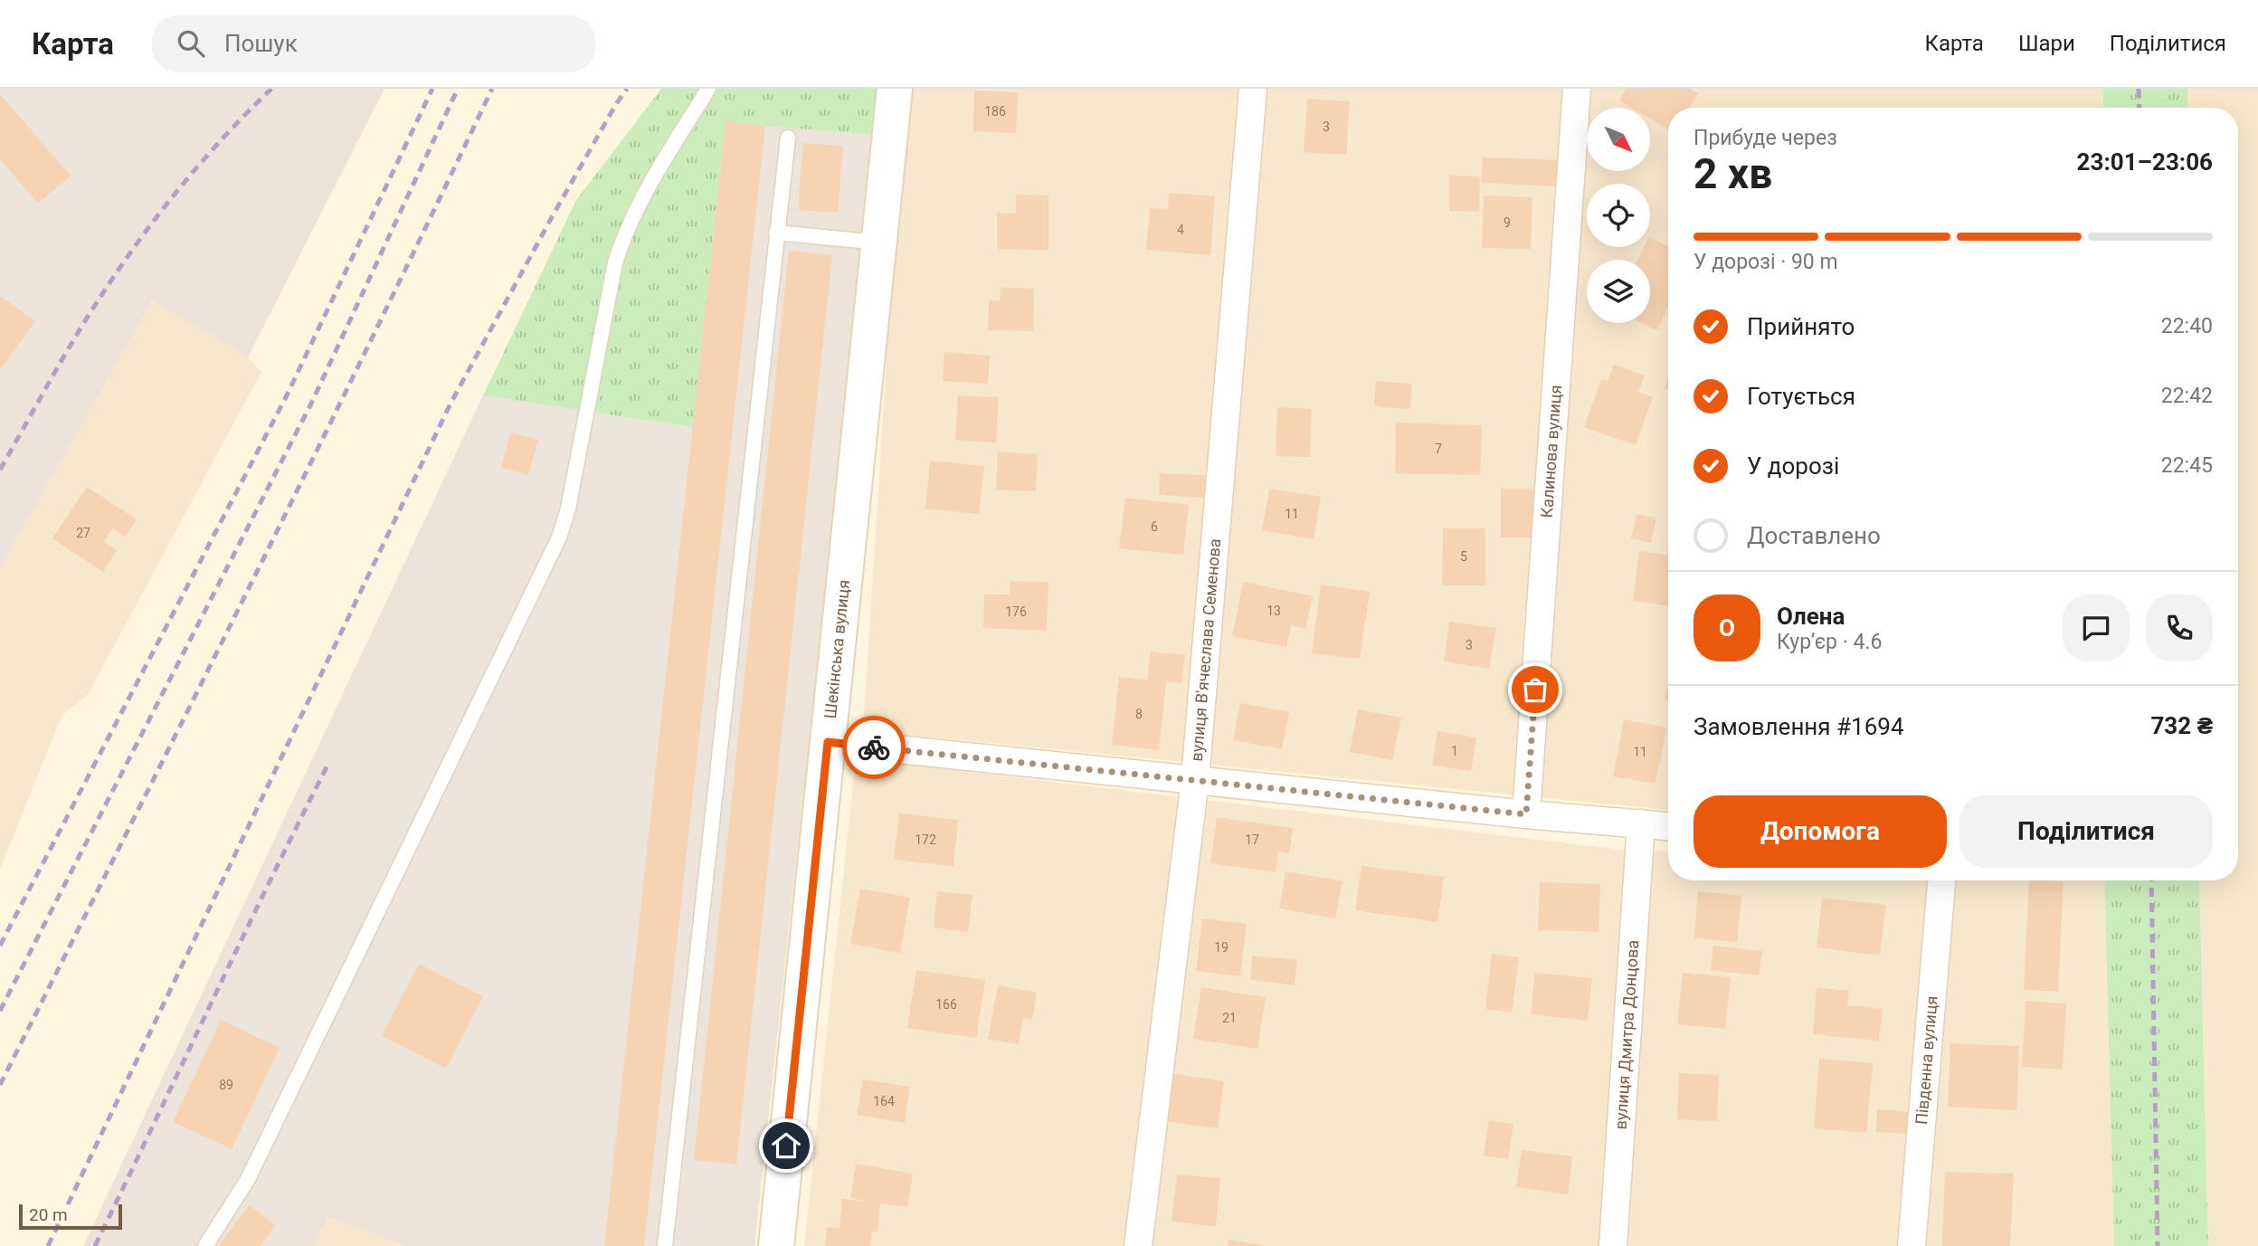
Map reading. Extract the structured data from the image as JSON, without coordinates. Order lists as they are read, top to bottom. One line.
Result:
{"streets":{"street":["Калинова вулиця","Шекінська вулиця","вулиця В'ячеслава Семенова","вулиця Дмитра Донцова","Південна вулиця"]},"house_numbers":["186","3","9","4","7","11","6","27","5","13","176","3","8","1","11","172","17","19","166","21","89","164"],"scale_bar":"20 m","north":"bottom right","page":{"header":"Карта","search":"Пошук","nav":["Карта","Шари","Поділитися"],"heading":["2 хв","Прибуде через","23:01–23:06"],"panel":["Олена","Кур’єр · 4.6","Замовлення #1694","732 ₴"],"bar":"У дорозі · 90 m","list":[["Прийнято","22:40"],["Готується","22:42"],["У дорозі","22:45"],"Доставлено"],"round":"О","buttons":["Допомога","Поділитися"],"scale":"20 m"}}
